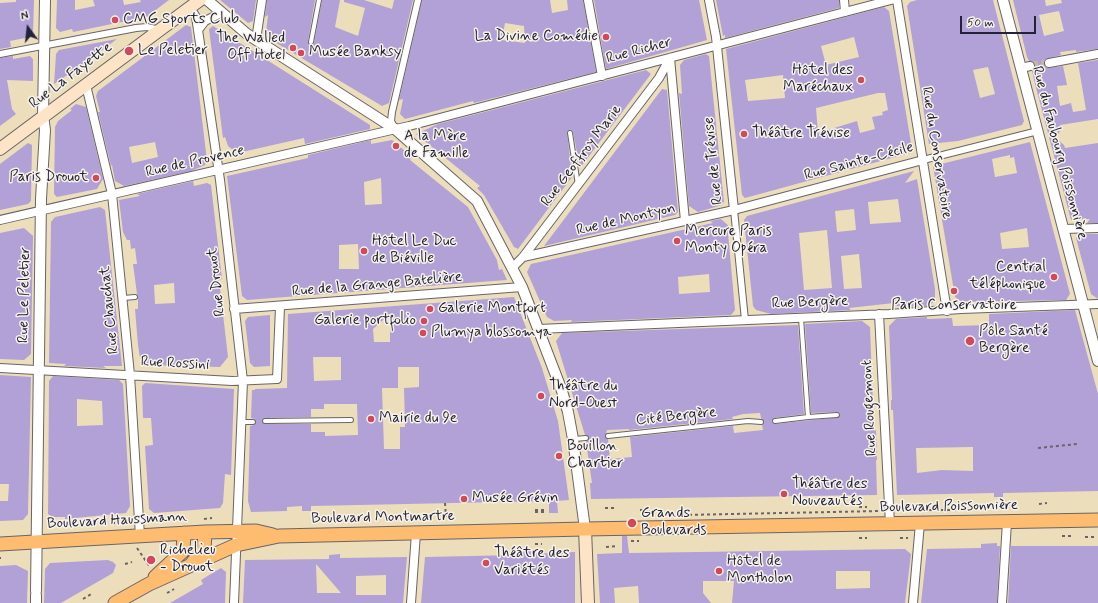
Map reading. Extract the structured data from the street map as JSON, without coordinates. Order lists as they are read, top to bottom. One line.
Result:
{"streets":{"main road":["Rue La Fayette","Boulevard Poissonnière","Boulevard Montmartre","Boulevard Haussmann"],"street":["Rue Richer","Rue du Conservatoire","Rue du Faubourg Poissonnière","Rue Geoffroy Marie","Rue de Trévise","Rue de Provence","Rue Sainte-Cécile","Rue de Montyon","Rue Drouot","Rue de la Grange Batelière","Rue Le Peletier","Rue Bergère","Rue Chauchat","Rue Rossini","Rue Rougemont"],"lane":["Cité Bergère"]},"crossings":[["Rue Richer","Rue Geoffroy Marie"],["Rue Richer","Rue de Trévise"],["Rue Richer","Rue de Provence"],["Rue La Fayette","Rue Drouot"],["Rue La Fayette","Rue Le Peletier"],["Rue La Fayette","Rue Chauchat"],["Rue du Conservatoire","Rue Sainte-Cécile"],["Rue du Conservatoire","Rue Bergère"],["Rue du Faubourg Poissonnière","Rue Sainte-Cécile"],["Rue du Faubourg Poissonnière","Rue Bergère"],["Rue Geoffroy Marie","Rue de Montyon"],["Rue de Trévise","Rue Sainte-Cécile"],["Rue de Trévise","Rue de Montyon"],["Rue de Trévise","Rue Bergère"],["Rue de Provence","Rue Drouot"],["Rue de Provence","Rue Le Peletier"],["Rue de Provence","Rue Chauchat"],["Rue Sainte-Cécile","Rue de Montyon"],["Rue Drouot","Rue de la Grange Batelière"],["Rue Drouot","Rue Rossini"],["Rue Drouot","Boulevard Montmartre"],["Rue Drouot","Boulevard Haussmann"],["Rue de la Grange Batelière","Rue Rossini"],["Rue Le Peletier","Rue Rossini"],["Rue Le Peletier","Boulevard Haussmann"],["Rue Bergère","Rue Rougemont"],["Rue Chauchat","Rue Rossini"],["Rue Chauchat","Boulevard Haussmann"],["Rue Rougemont","Boulevard Poissonnière"],["Boulevard Poissonnière","Boulevard Montmartre"],["Boulevard Montmartre","Boulevard Haussmann"]],"places":["CMG Sports Club","La Divine Comédie","The Walled Off Hotel","Le Peletier","Musée Banksy","Hôtel des Maréchaux","Théâtre Trévise","A la Mère de Famille","Paris Drouot","Mercure Paris Monty Opéra","Hôtel Le Duc de Biéville","Central téléphonique","Paris Conservatoire","Galerie Montfort","Galerie portfolio","Plumya blossomya","Pôle Santé Bergère","Théâtre du Nord-Ouest","Mairie du 9e","Bouillon Chartier","Théâtre des Nouveautés","Musée Grévin","Grands Boulevards","Richelieu - Drouot","Théâtre des Variétés","Hôtel de Montholon"],"scale_bar":"50 m","north":"top"}
